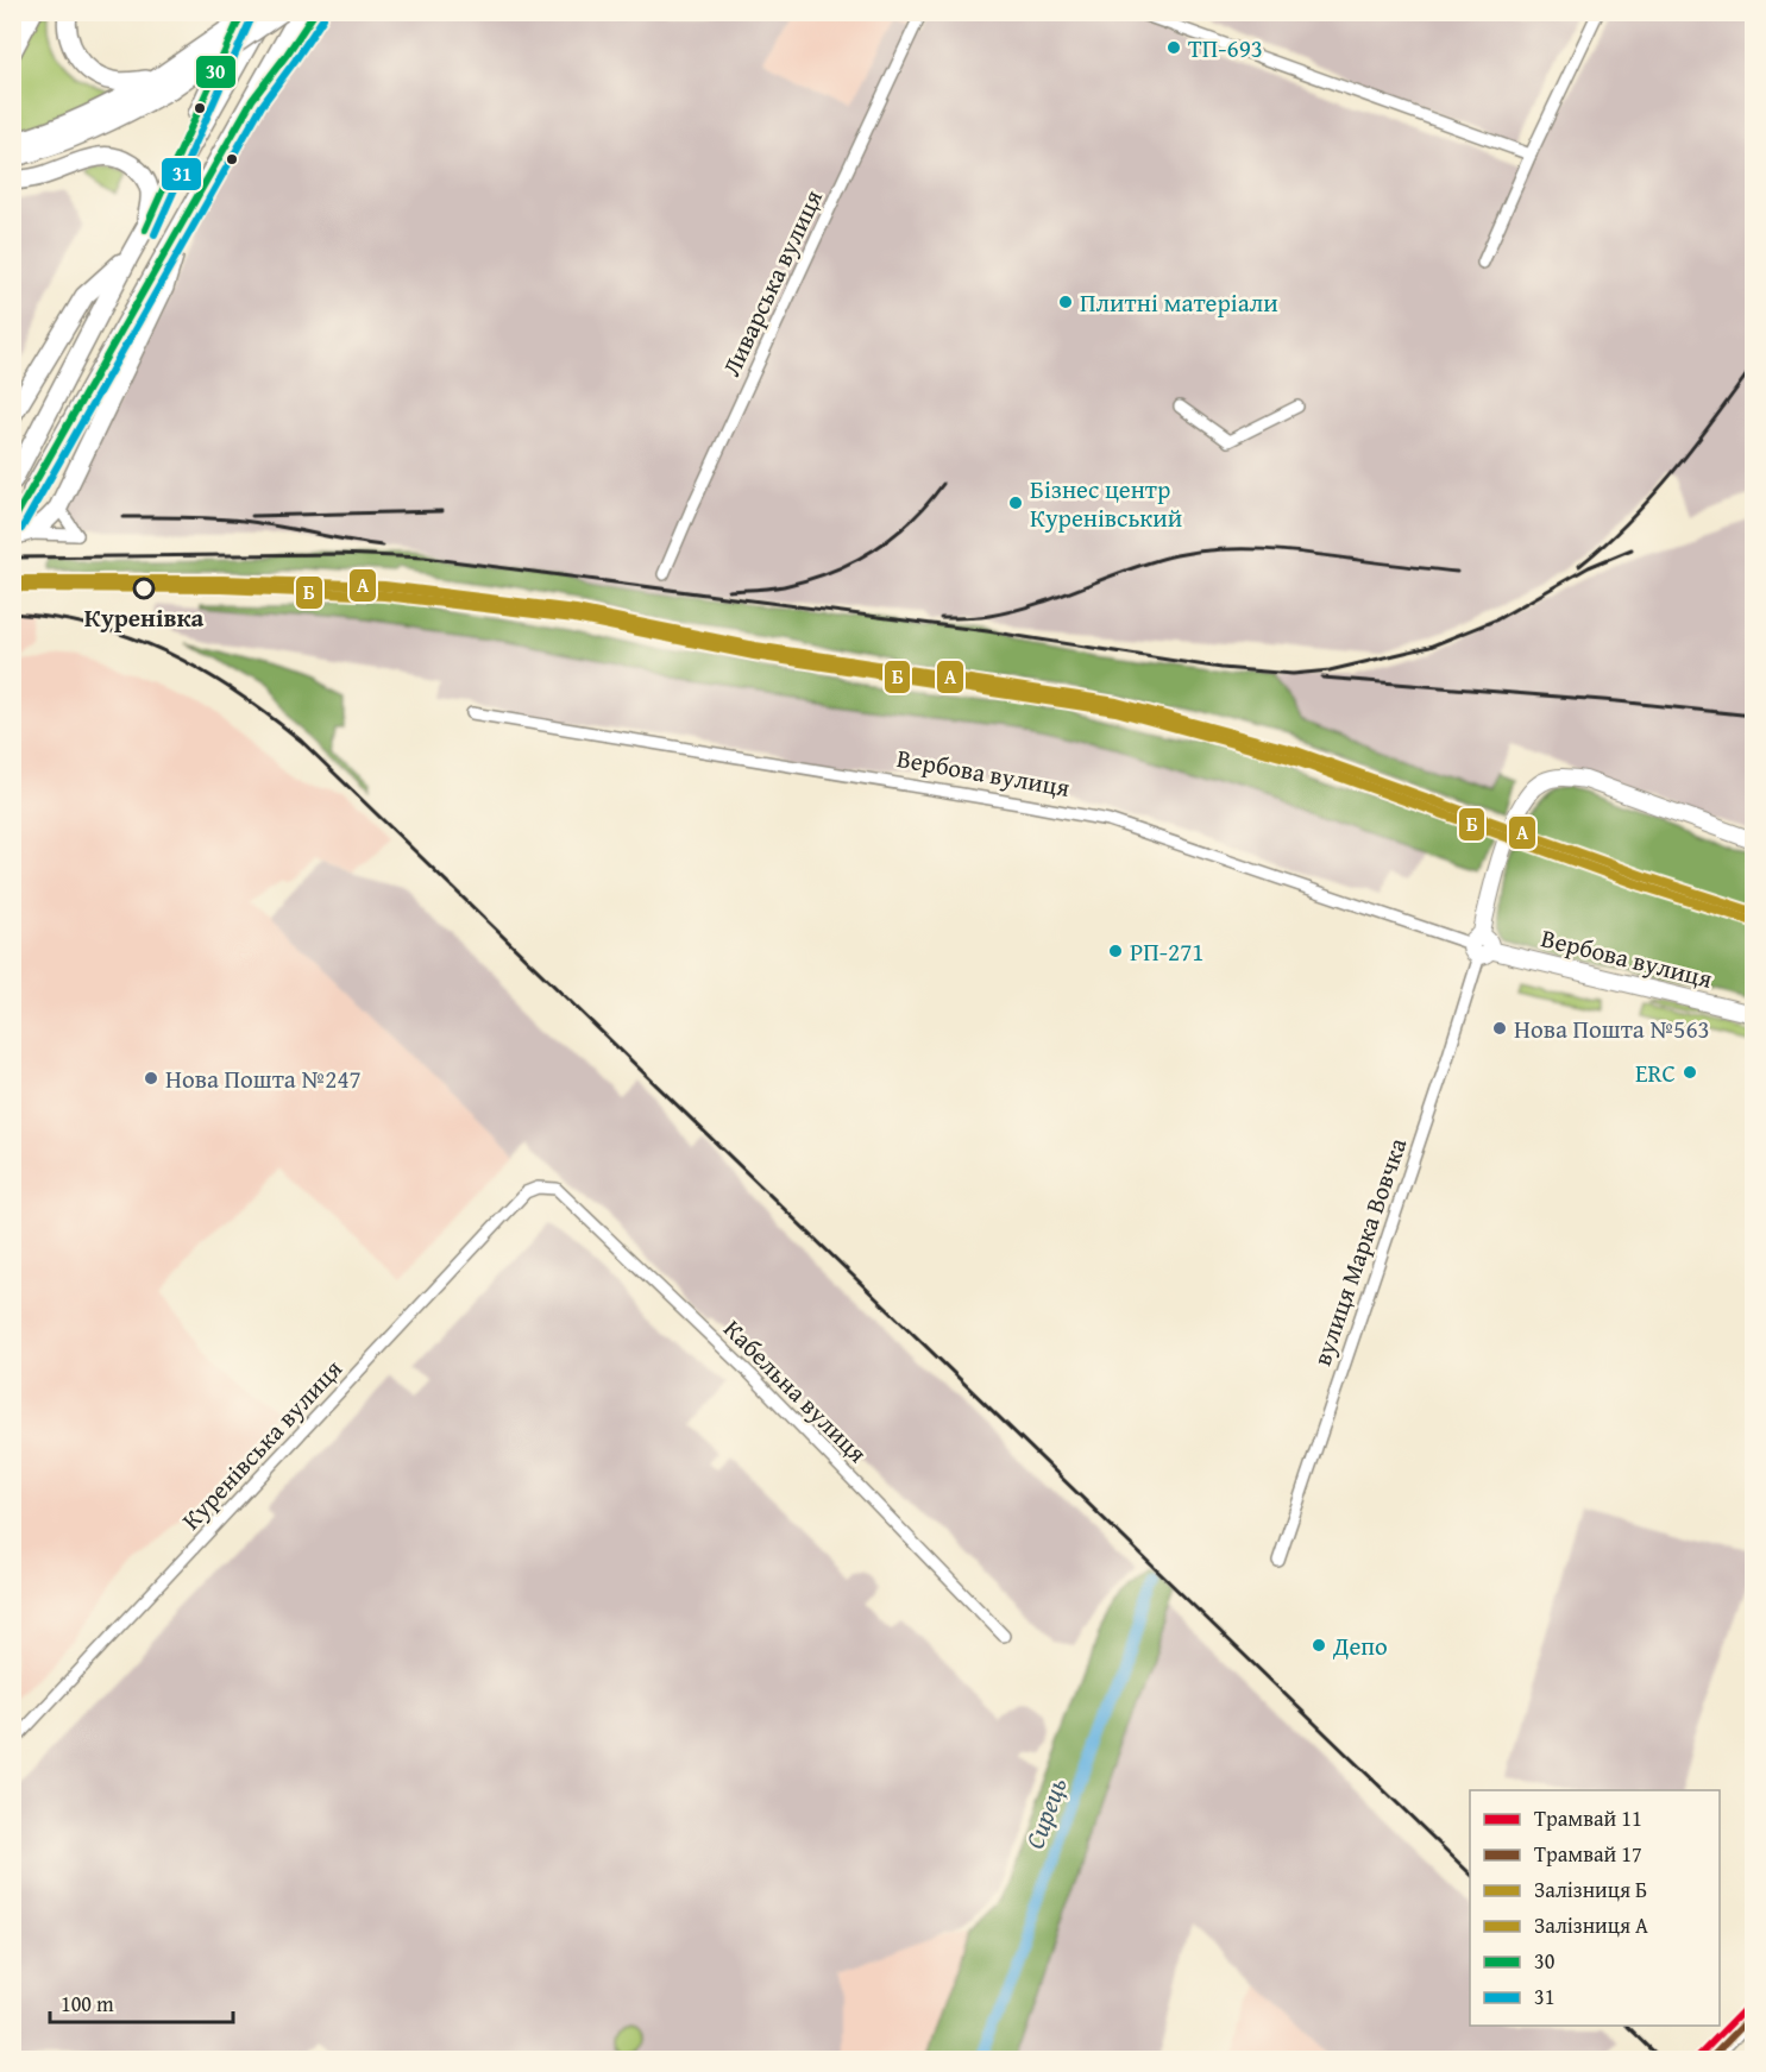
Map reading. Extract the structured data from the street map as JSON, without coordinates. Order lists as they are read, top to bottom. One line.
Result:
{"streets":{"main road":["Вербова вулиця"],"street":["Ливарська вулиця","вулиця Марка Вовчка","Кабельна вулиця","Куренівська вулиця"]},"crossings":[["Вербова вулиця","вулиця Марка Вовчка"],["Кабельна вулиця","Куренівська вулиця"]],"water":["Сирець"],"places":["ТП-693","Плитні матеріали","Бізнес центр Куренівський","Куренівка","РП-271","Нова Пошта №563","ERC","Нова Пошта №247","Депо"],"lines":["transit line 30","transit line 31","rail line A","rail line Б","tram line 11","tram line 17"],"legend":["Трамвай 11","Трамвай 17","Залізниця Б","Залізниця A","30","31"],"scale_bar":"100 m"}
